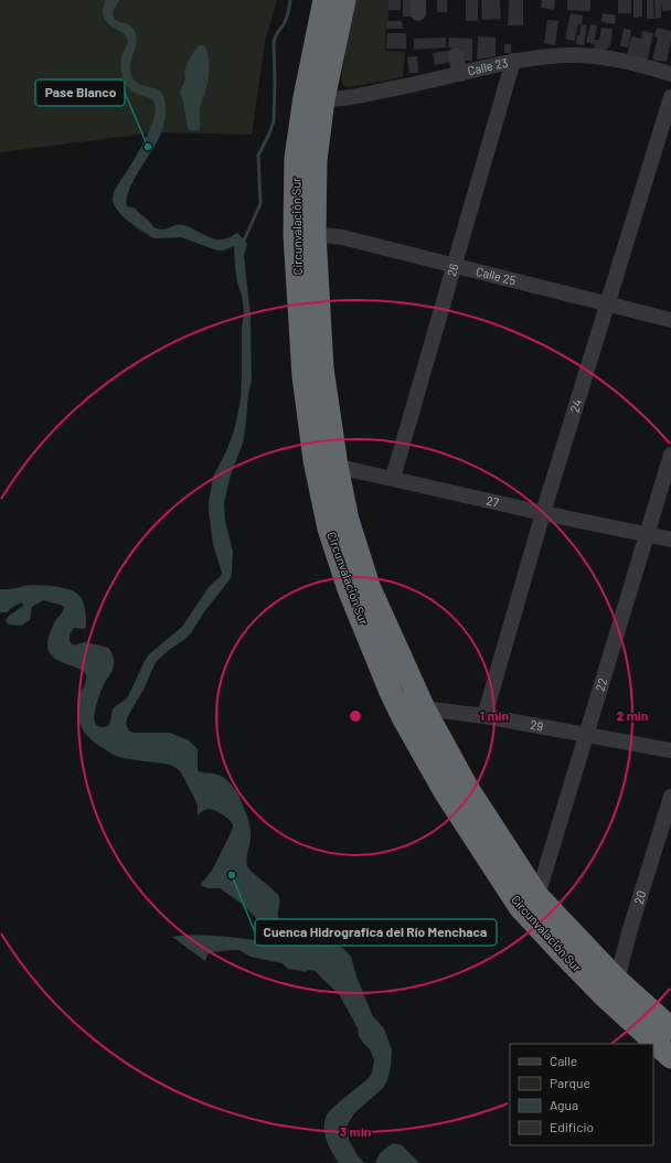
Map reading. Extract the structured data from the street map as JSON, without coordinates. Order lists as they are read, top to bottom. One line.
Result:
{"streets":{"highway":["Circunvalación Sur"],"street":["Calle 23","26","Calle 25","24","27","22","29","20"]},"crossings":[["Calle 23","Circunvalación Sur"],["Calle 23","26"],["Circunvalación Sur","Calle 25"],["Circunvalación Sur","27"],["Circunvalación Sur","22"],["Circunvalación Sur","29"],["Circunvalación Sur","20"],["26","Calle 25"],["26","27"],["Calle 25","24"],["24","27"],["24","29"],["27","22"],["22","29"]],"places":["Pase Blanco","Cuenca Hidrografica del Río Menchaca"],"legend":["Calle","Parque","Agua","Edificio"],"rings":["1 min","2 min","3 min"]}
